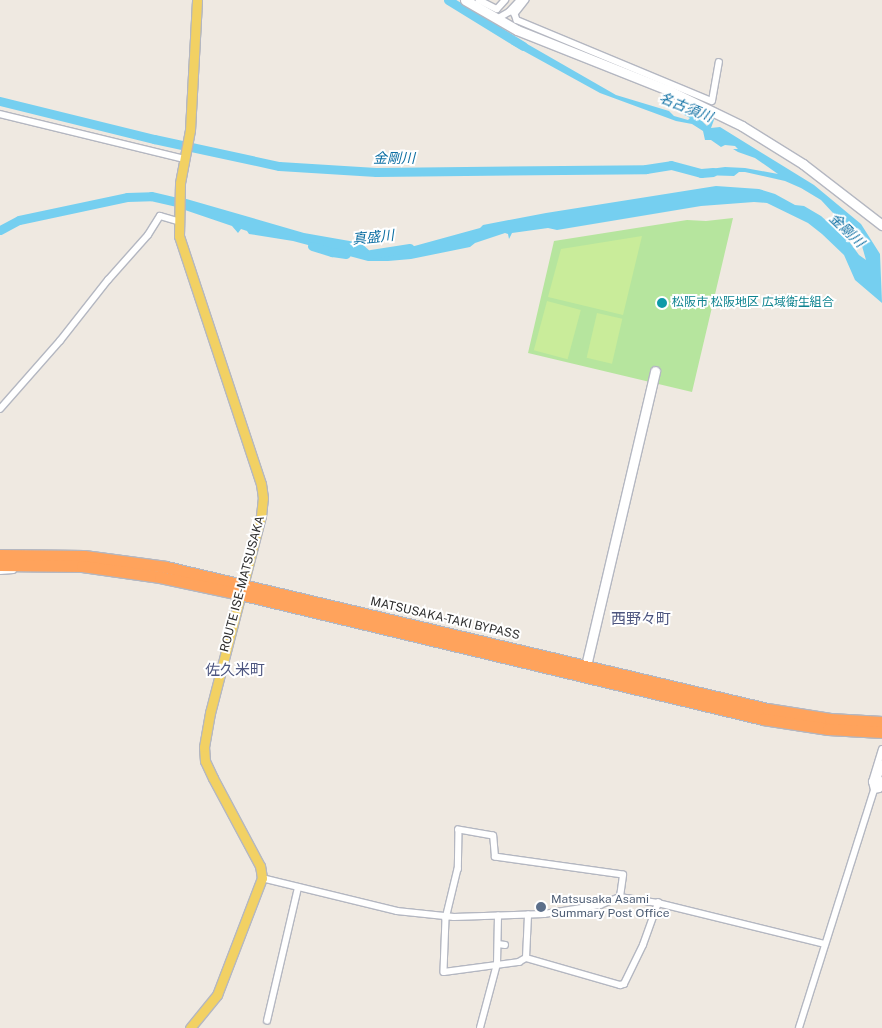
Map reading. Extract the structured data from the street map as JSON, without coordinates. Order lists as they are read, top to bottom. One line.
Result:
{"streets":{"highway":["MATSUSAKA-TAKI BYPASS"],"main road":["ROUTE ISE-MATSUSAKA"]},"crossings":[["ROUTE ISE-MATSUSAKA","MATSUSAKA-TAKI BYPASS"]],"districts":["西野々町","佐久米町"],"water":["名古須川","金剛川","真盛川"],"places":["松阪市 松阪地区 広域衛生組合","Matsusaka Asami Summary Post Office"]}
